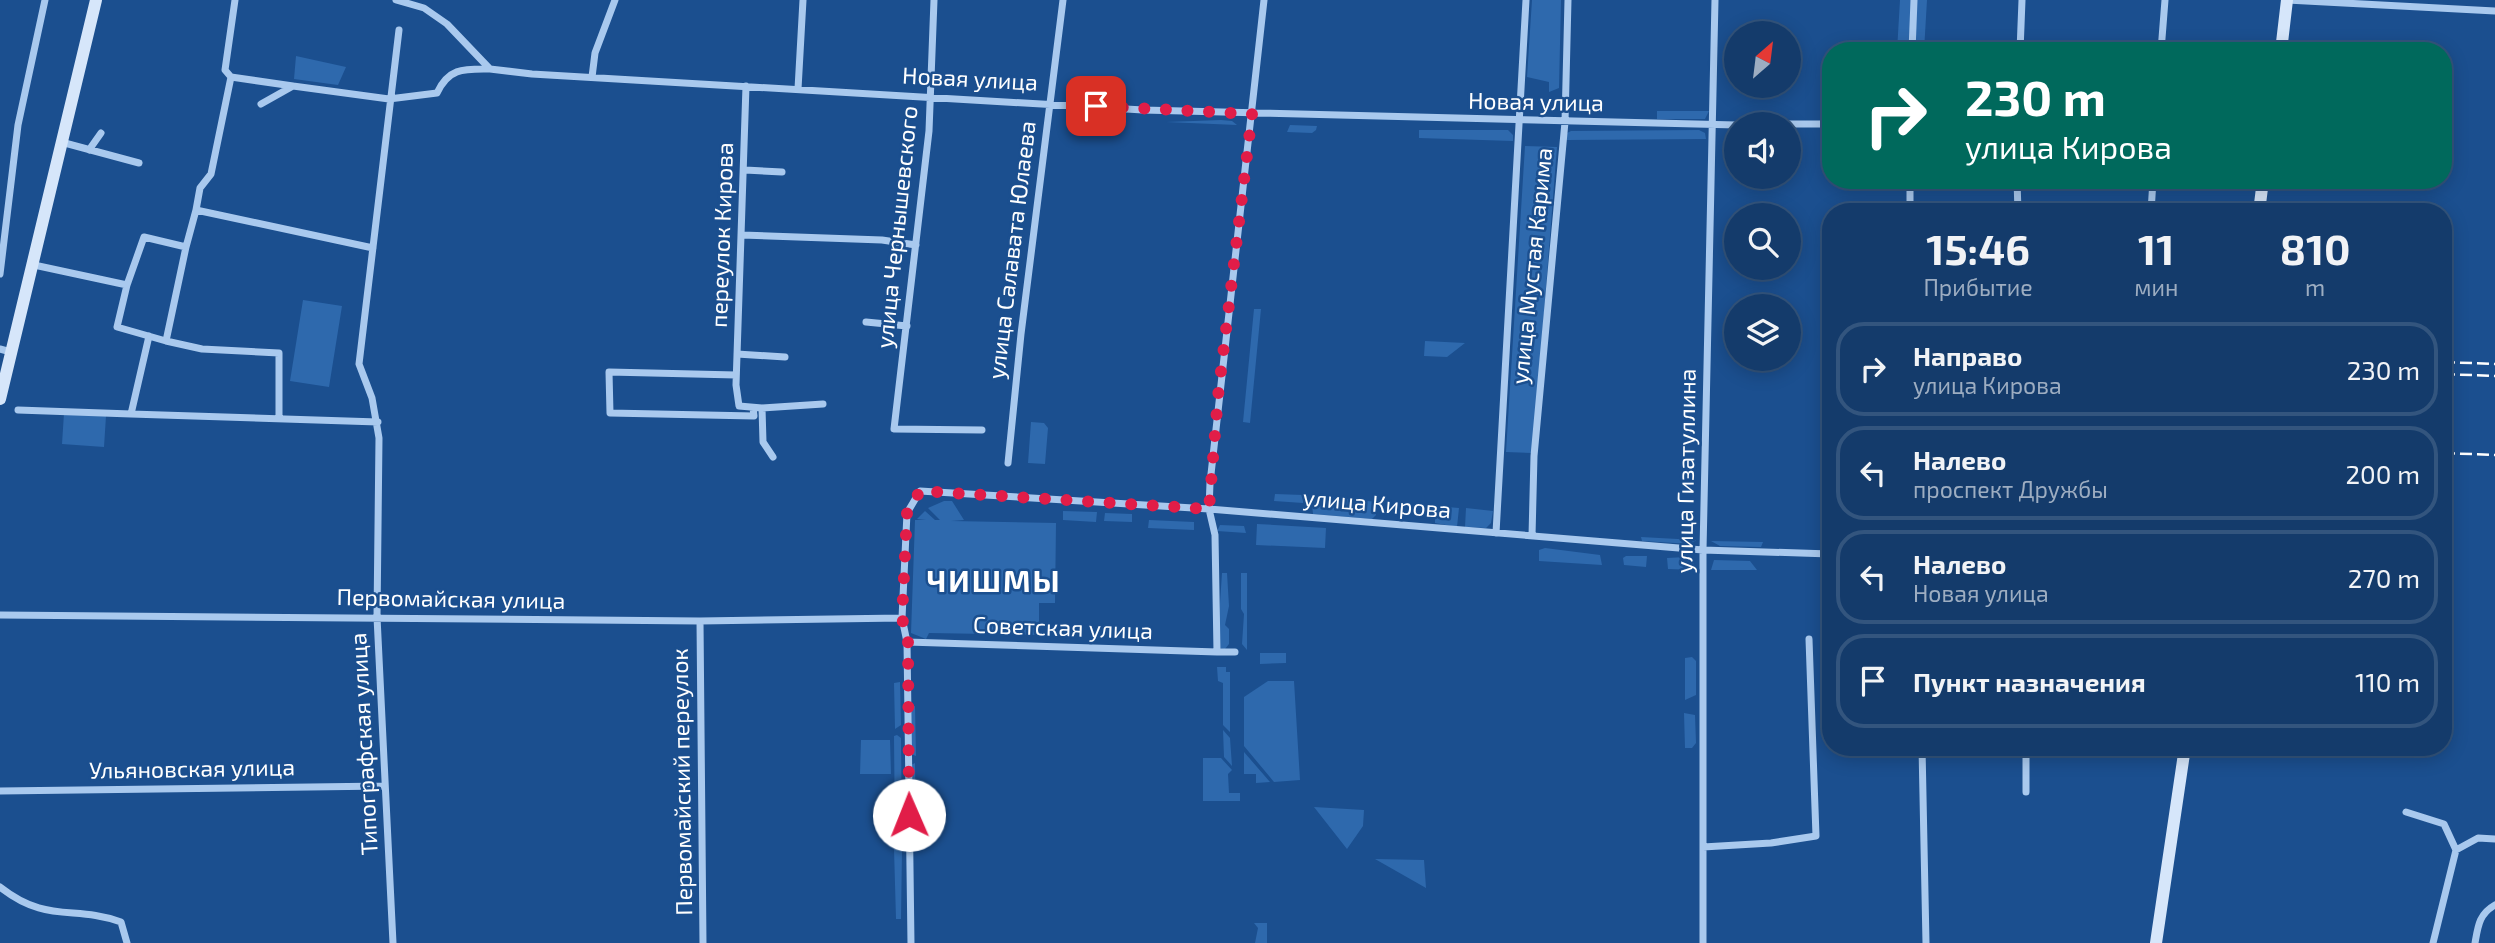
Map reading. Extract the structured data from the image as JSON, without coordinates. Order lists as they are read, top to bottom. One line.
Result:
{"streets":{"street":["Новая улица","улица Чернышевского","переулок Кирова","улица Салавата Юлаева","улица Мустая Карима","улица Гизатуллина","улица Кирова","Первомайская улица","Советская улица","Типографская улица","Ульяновская улица","Первомайский переулок"]},"crossings":[["Новая улица","улица Чернышевского"],["Новая улица","переулок Кирова"],["Новая улица","улица Салавата Юлаева"],["Новая улица","улица Мустая Карима"],["Новая улица","улица Гизатуллина"],["Новая улица","Типографская улица"],["улица Мустая Карима","улица Кирова"],["улица Гизатуллина","улица Кирова"],["улица Кирова","Первомайская улица"],["Первомайская улица","Типографская улица"],["Первомайская улица","Первомайский переулок"],["Типографская улица","Ульяновская улица"]],"districts":["ЧИШМЫ"],"north":"top right","page":{"turn":["230 m","улица Кирова"],"eta":["15:46","Прибытие","11","мин","810","m"],"list":[{"name":"Направо","note":"улица Кирова","value":"230 m"},{"name":"Налево","note":"проспект Дружбы","value":"200 m"},{"name":"Налево","note":"Новая улица","value":"270 m"},{"name":"Пункт назначения","value":"110 m"}]}}
